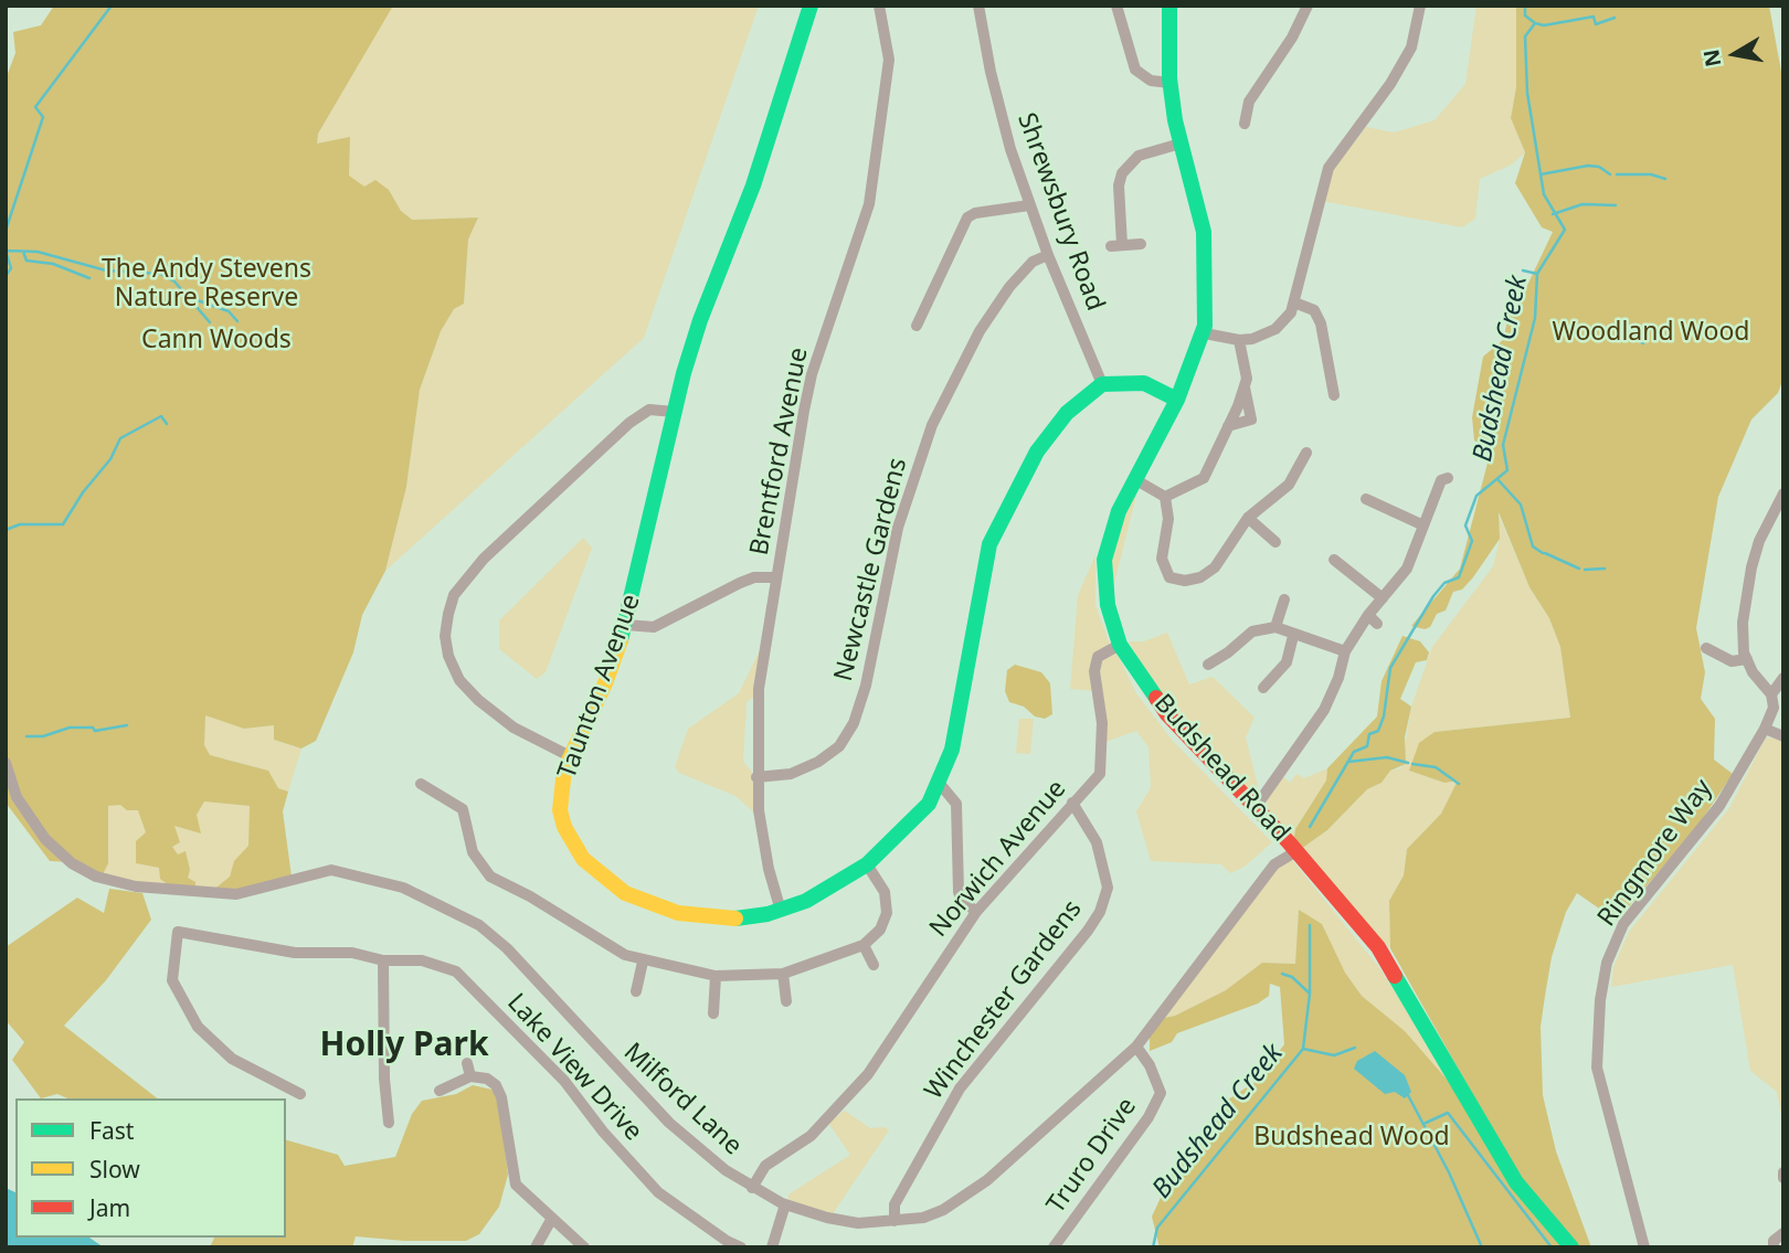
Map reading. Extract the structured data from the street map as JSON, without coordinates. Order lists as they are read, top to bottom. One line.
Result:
{"streets":{"street":["Shrewsbury Road","Brentford Avenue","Newcastle Gardens","Taunton Avenue","Budshead Road","Ringmore Way","Norwich Avenue","Winchester Gardens","Lake View Drive","Milford Lane","Truro Drive"]},"crossings":[["Shrewsbury Road","Newcastle Gardens"],["Shrewsbury Road","Taunton Avenue"],["Brentford Avenue","Newcastle Gardens"],["Brentford Avenue","Taunton Avenue"],["Budshead Road","Norwich Avenue"],["Budshead Road","Milford Lane"],["Norwich Avenue","Winchester Gardens"],["Norwich Avenue","Milford Lane"],["Winchester Gardens","Milford Lane"],["Milford Lane","Truro Drive"]],"districts":["Holly Park"],"water":["Budshead Creek"],"parks":["The Andy Stevens Nature Reserve","Woodland Wood","Cann Woods","Budshead Wood"],"legend":["Fast","Slow","Jam"],"north":"left"}
